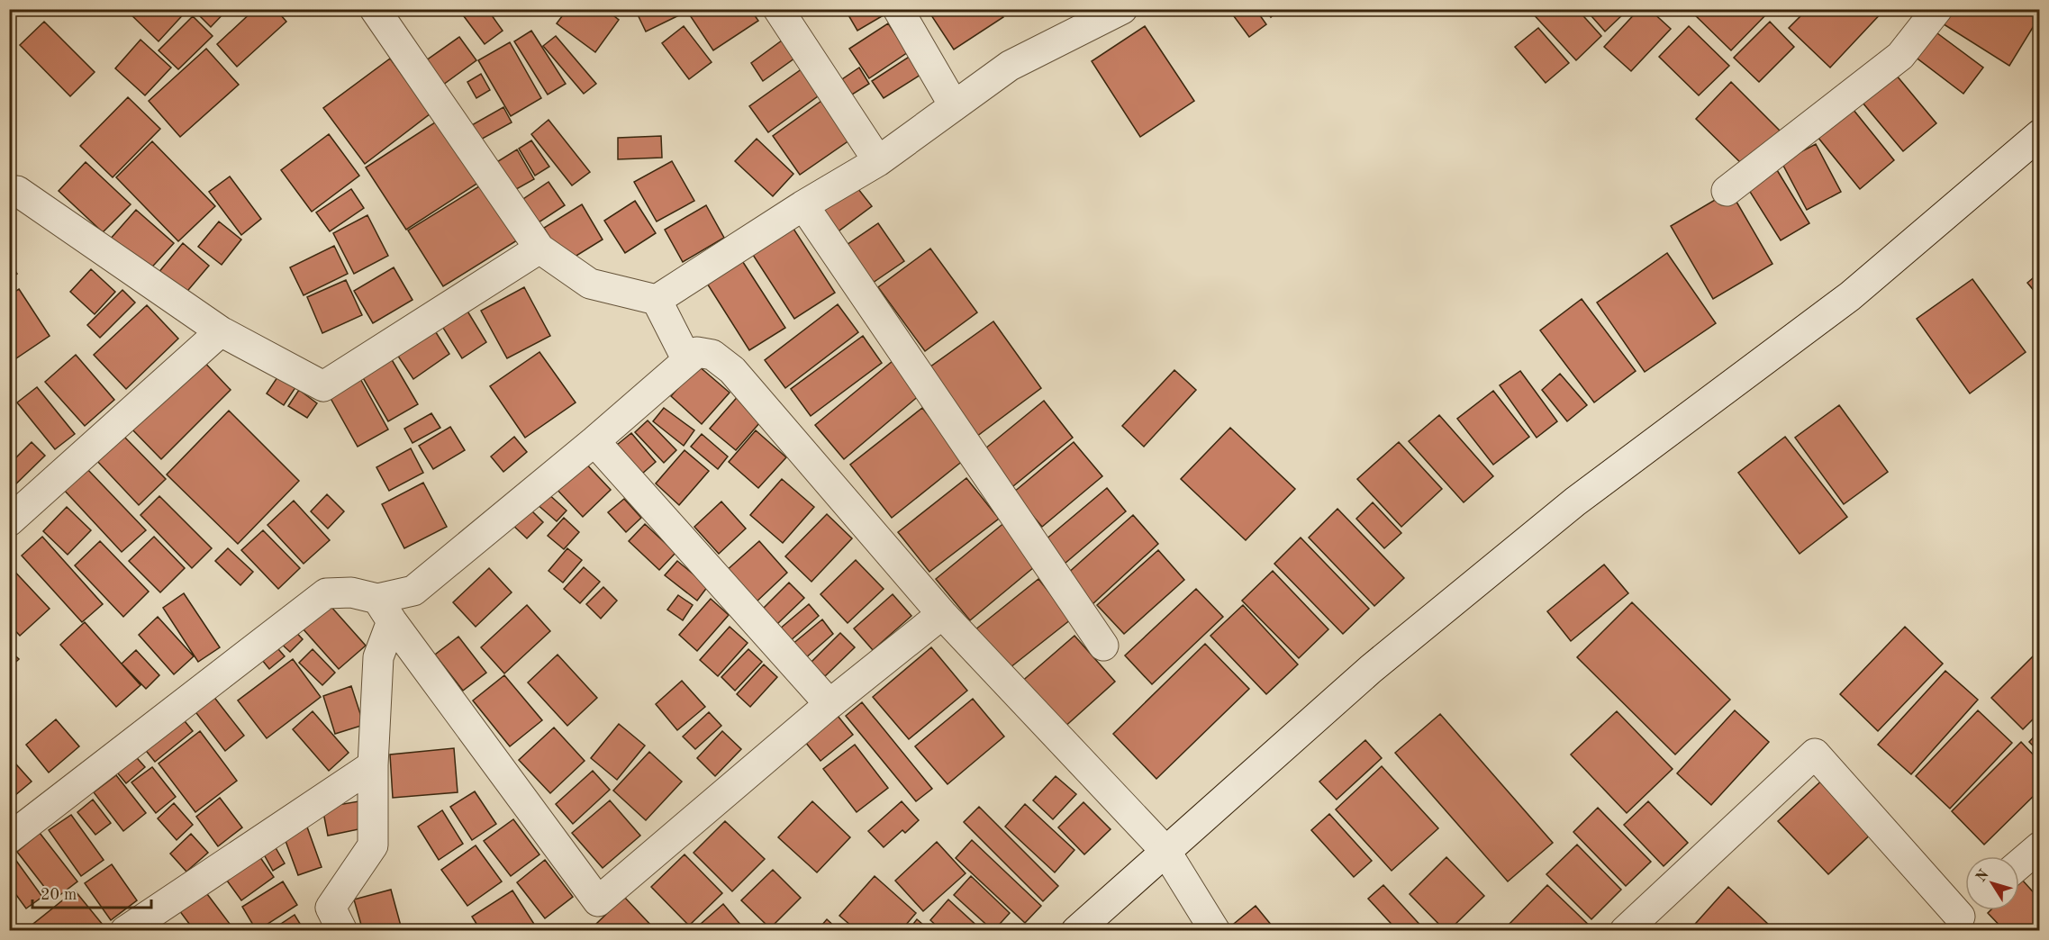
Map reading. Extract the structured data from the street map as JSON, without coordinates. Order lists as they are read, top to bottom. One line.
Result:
{"scale_bar":"20 m","north":"top left"}
